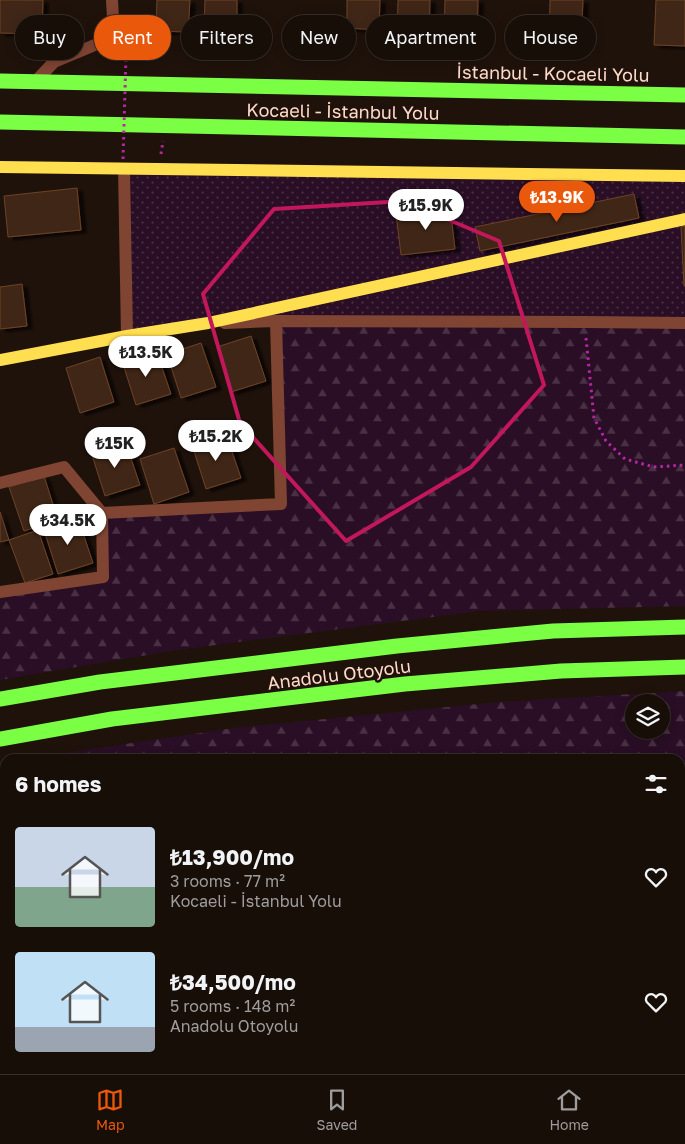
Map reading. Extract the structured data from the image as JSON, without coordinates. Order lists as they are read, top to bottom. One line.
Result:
{"streets":{"highway":["İstanbul - Kocaeli Yolu","Kocaeli - İstanbul Yolu","Anadolu Otoyolu"]},"page":{"chip":["Buy","Rent","Filters","New","Apartment","House"],"price":["₺13.9K","₺15.9K","₺13.5K","₺15.2K","₺15K","₺34.5K"],"heading":"6 homes","list":[{"name":"₺13,900/mo","note":"3 rooms · 77 m² · Kocaeli - İstanbul Yolu"},{"name":"₺34,500/mo","note":"5 rooms · 148 m² · Anadolu Otoyolu"}],"tabs":["Map","Saved","Home"]}}
